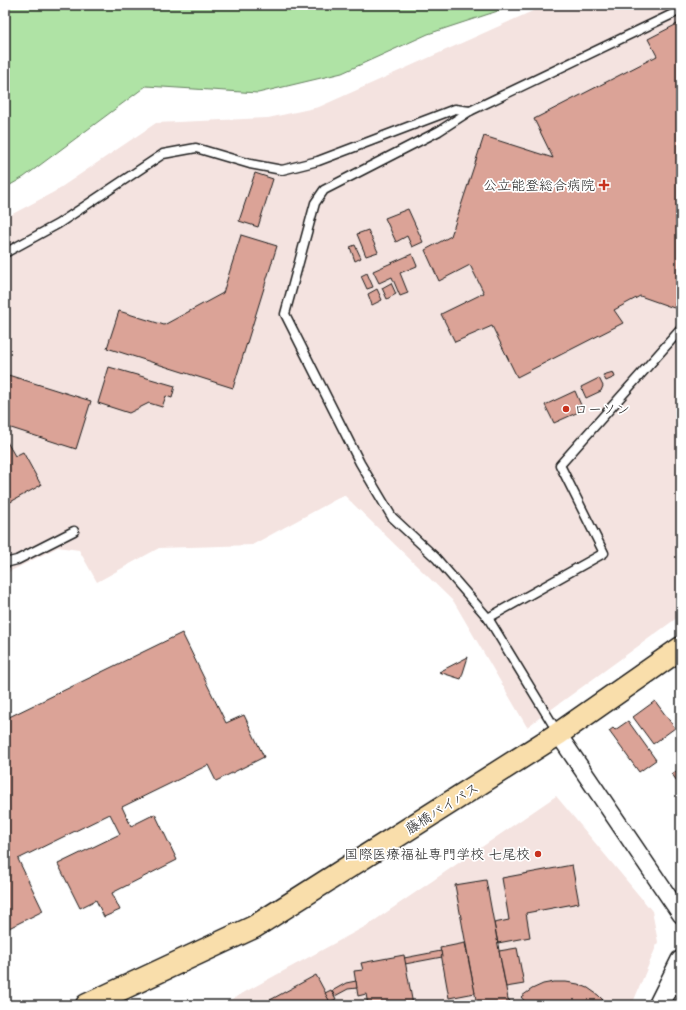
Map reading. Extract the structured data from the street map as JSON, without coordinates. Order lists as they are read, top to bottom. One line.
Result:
{"streets":{"highway":["藤橋バイパス"]},"places":{"health":["公立能登総合病院"],"other":["ローソン","国際医療福祉専門学校 七尾校"]}}
